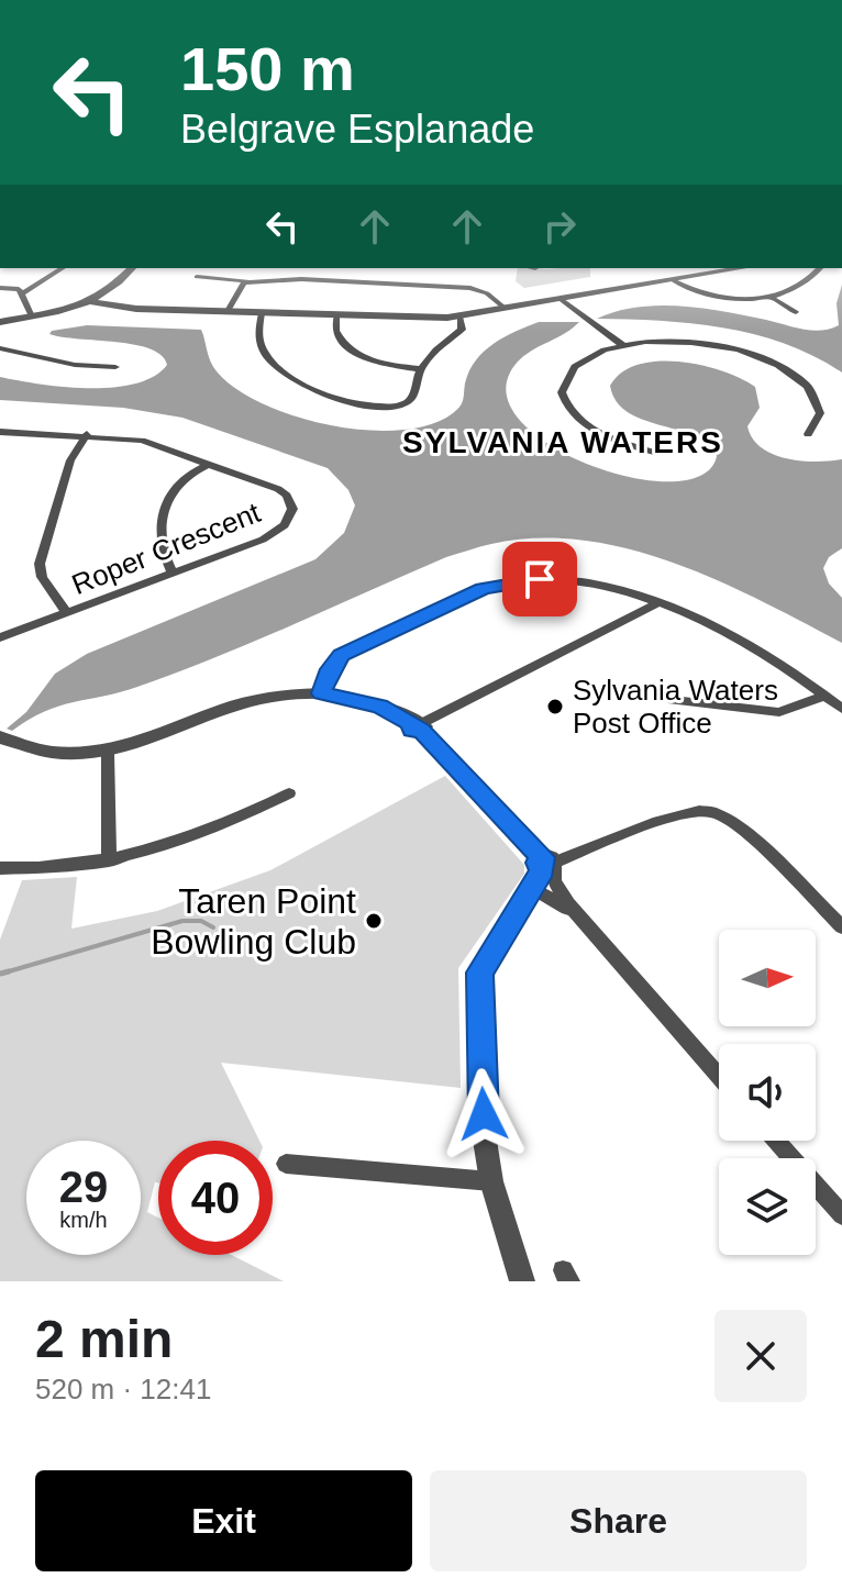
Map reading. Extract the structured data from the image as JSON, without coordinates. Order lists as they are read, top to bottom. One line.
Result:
{"streets":{"street":["Roper Crescent"]},"districts":["SYLVANIA WATERS"],"places":["Sylvania Waters Post Office","Taren Point Bowling Club"],"north":"right","page":{"turn":["150 m","Belgrave Esplanade"],"speed":"29 km/h","limit":"40","heading":["2 min","520 m · 12:41"],"buttons":["Exit","Share"]}}
